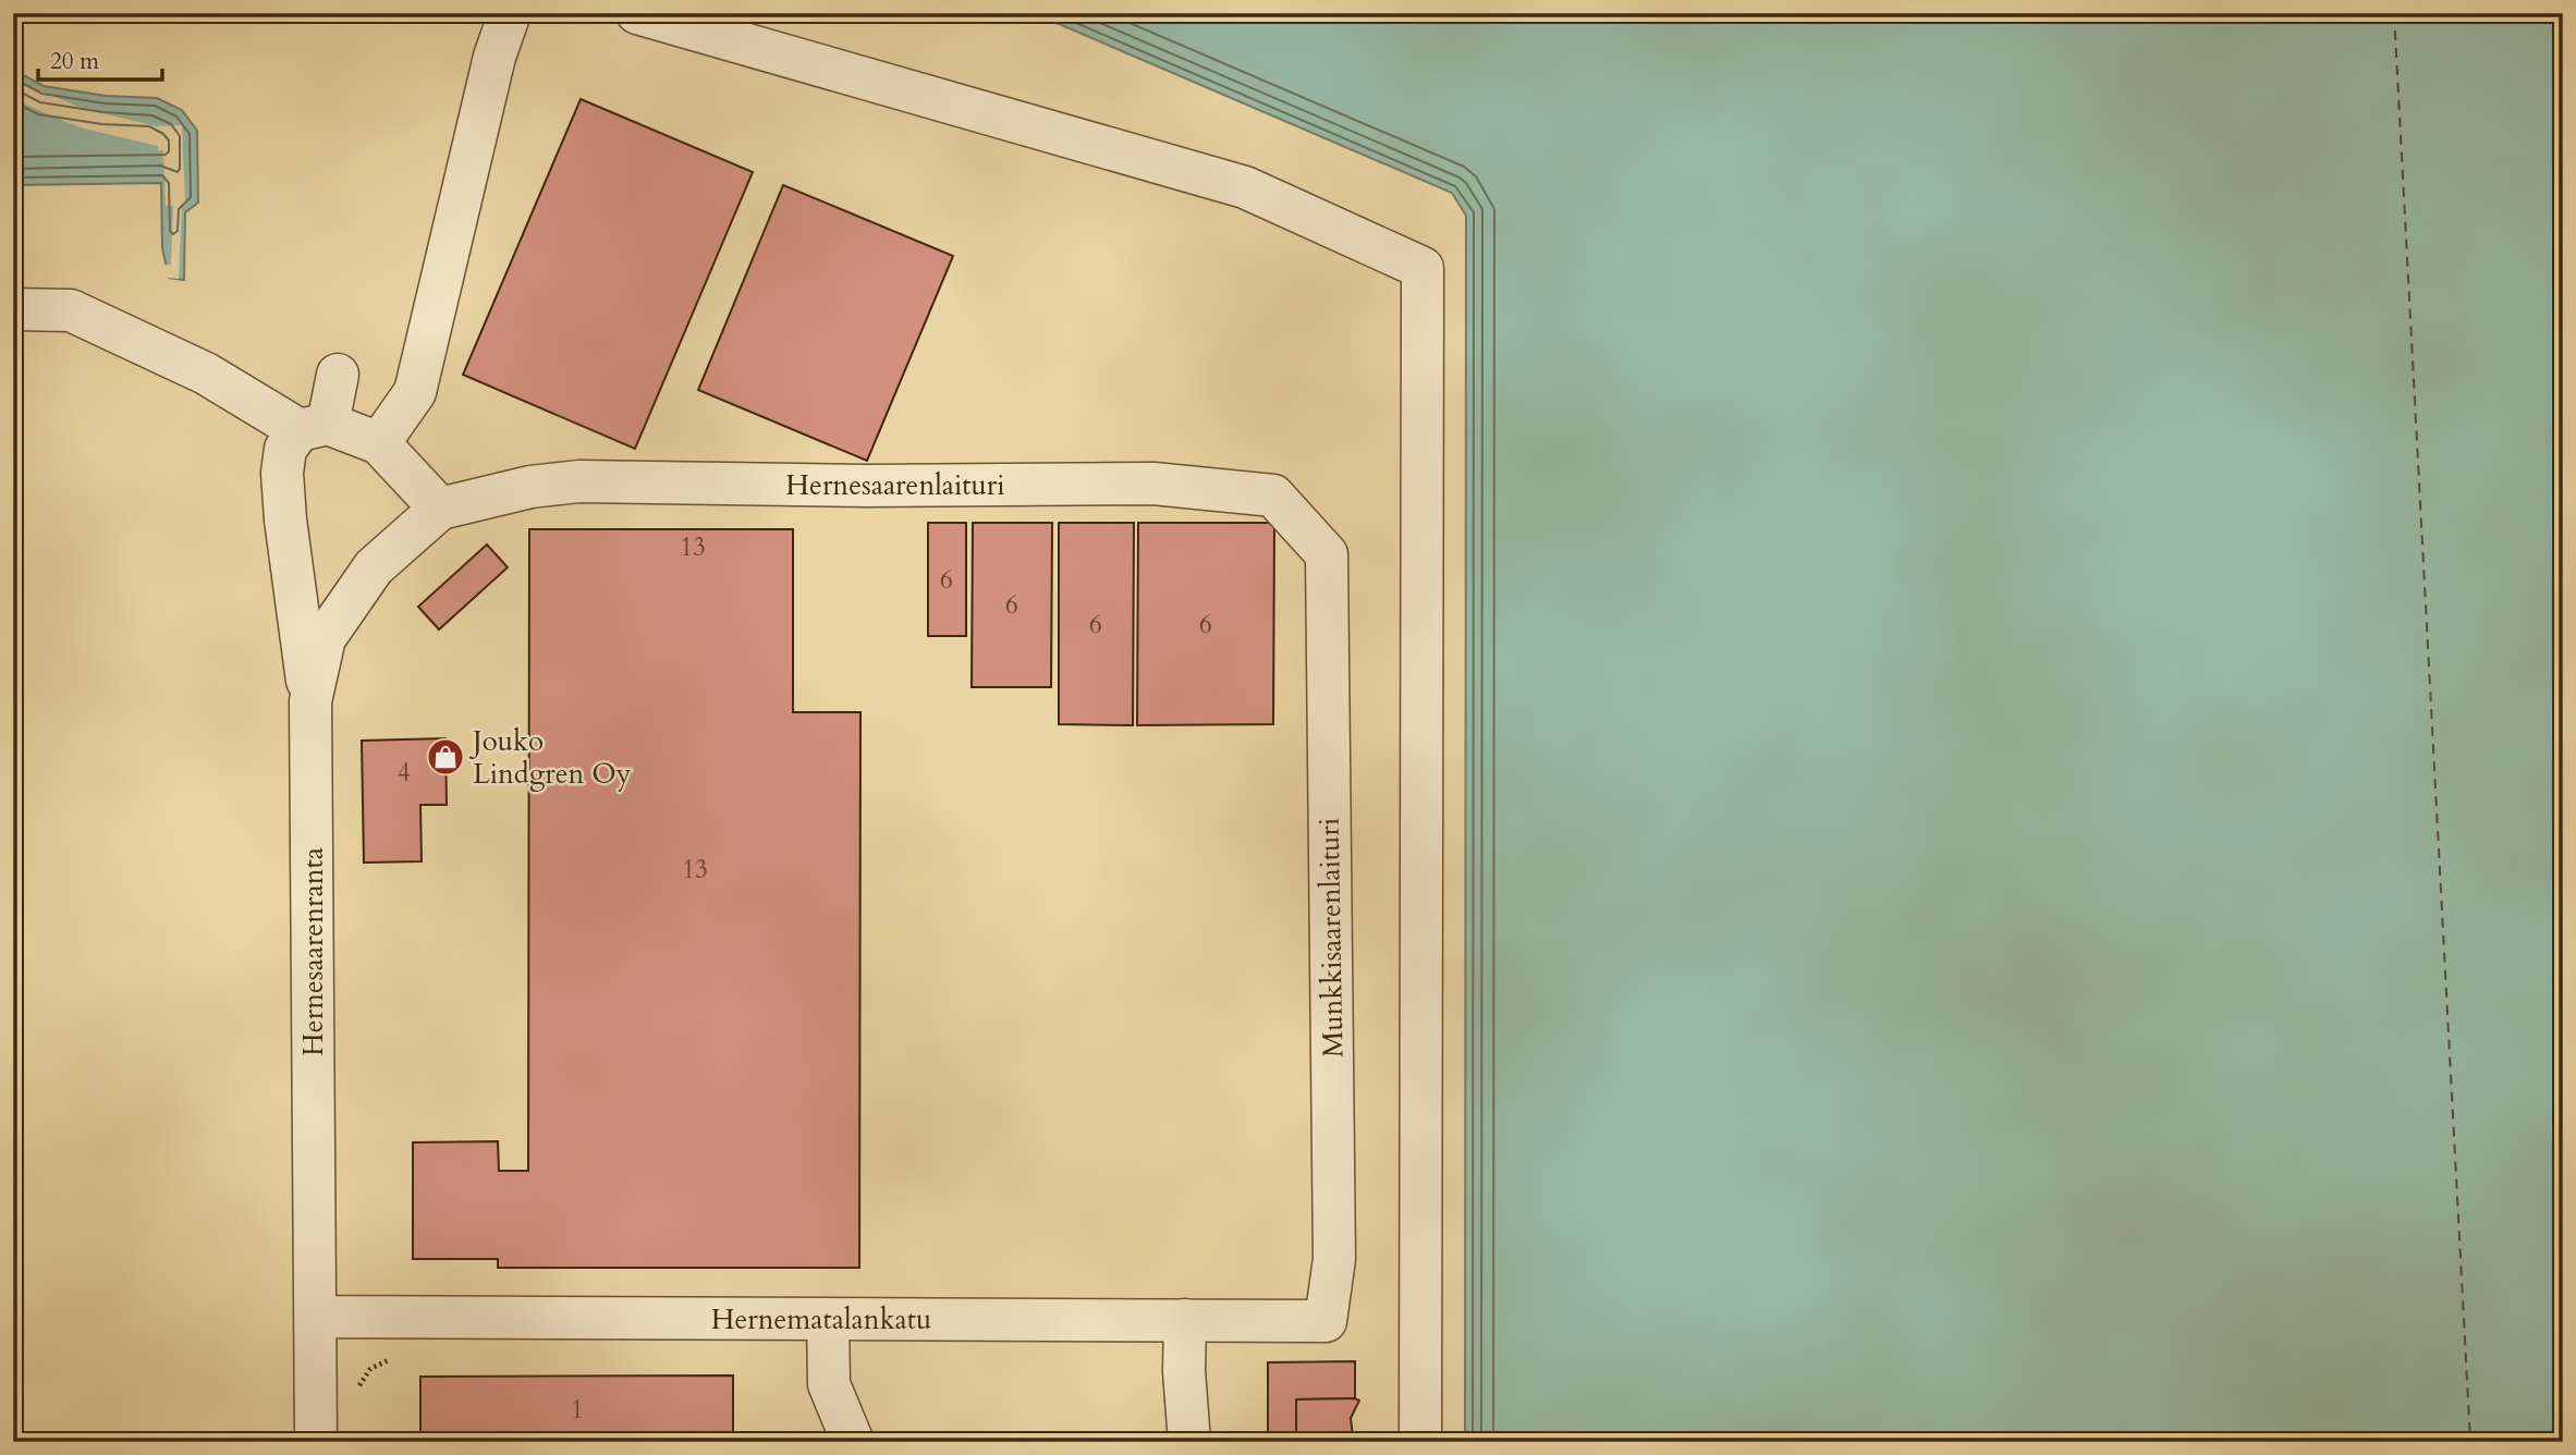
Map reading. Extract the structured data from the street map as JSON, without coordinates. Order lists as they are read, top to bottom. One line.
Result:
{"streets":{"street":["Hernesaarenlaituri","Munkkisaarenlaituri","Hernesaarenranta","Hernematalankatu"]},"crossings":[["Hernesaarenlaituri","Munkkisaarenlaituri"],["Hernesaarenlaituri","Hernesaarenranta"],["Munkkisaarenlaituri","Hernematalankatu"],["Hernesaarenranta","Hernematalankatu"]],"places":{"shop":["Jouko Lindgren Oy"]},"house_numbers":["13","6","6","6","6","4","13","1"],"scale_bar":"20 m"}
